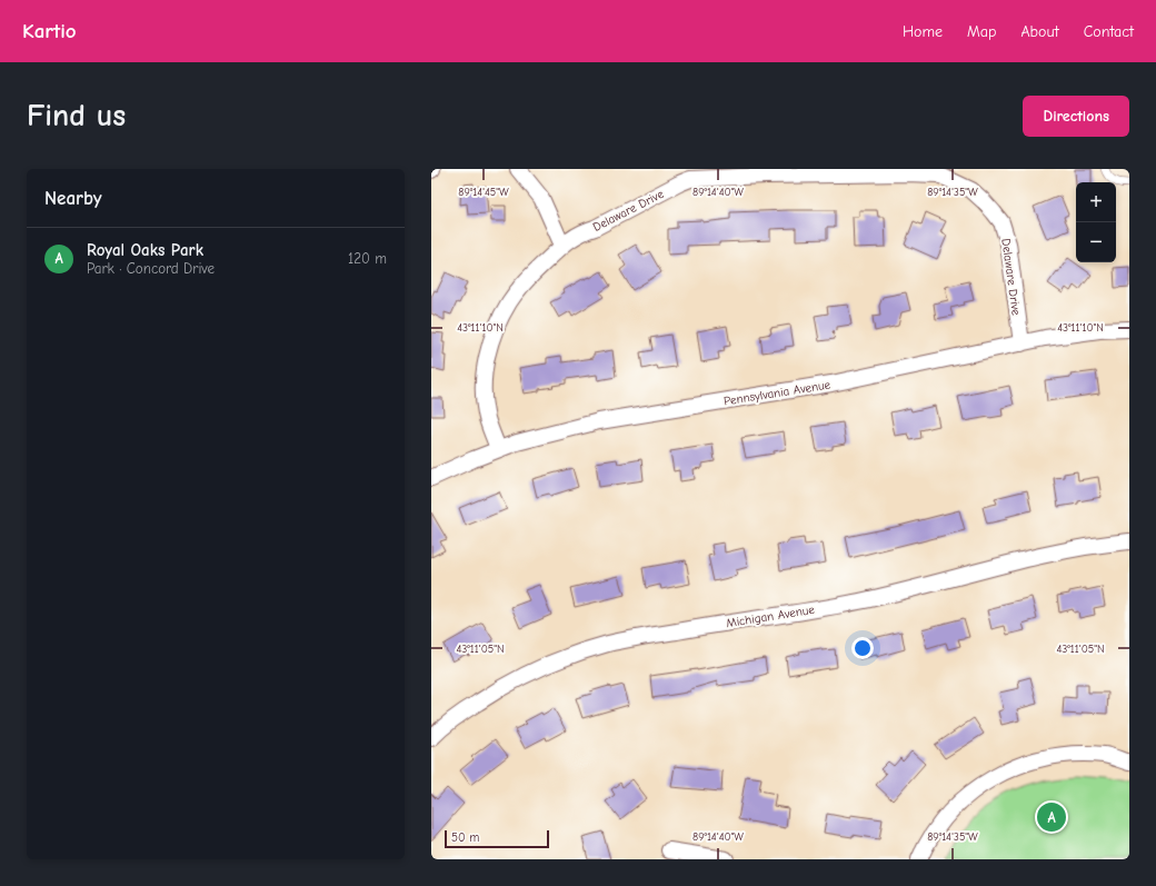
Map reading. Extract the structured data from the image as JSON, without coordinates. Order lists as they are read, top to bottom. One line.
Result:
{"streets":{"street":["Delaware Drive","Pennsylvania Avenue","Michigan Avenue"]},"crossings":[["Delaware Drive","Pennsylvania Avenue"]],"scale_bar":"50 m","page":{"header":"Kartio","nav":["Home","Map","About","Contact"],"buttons":"Directions","title":"Find us","heading":"Nearby","map_buttons":["+","−"],"list":[{"mark":"A","name":"Royal Oaks Park","note":"Park · Concord Drive","value":"120 m"}],"pins":"A","scale":"50 m"},"coordinates":["89°14'45\"W","89°14'40\"W","89°14'35\"W","43°11'10\"N","43°11'05\"N"]}
